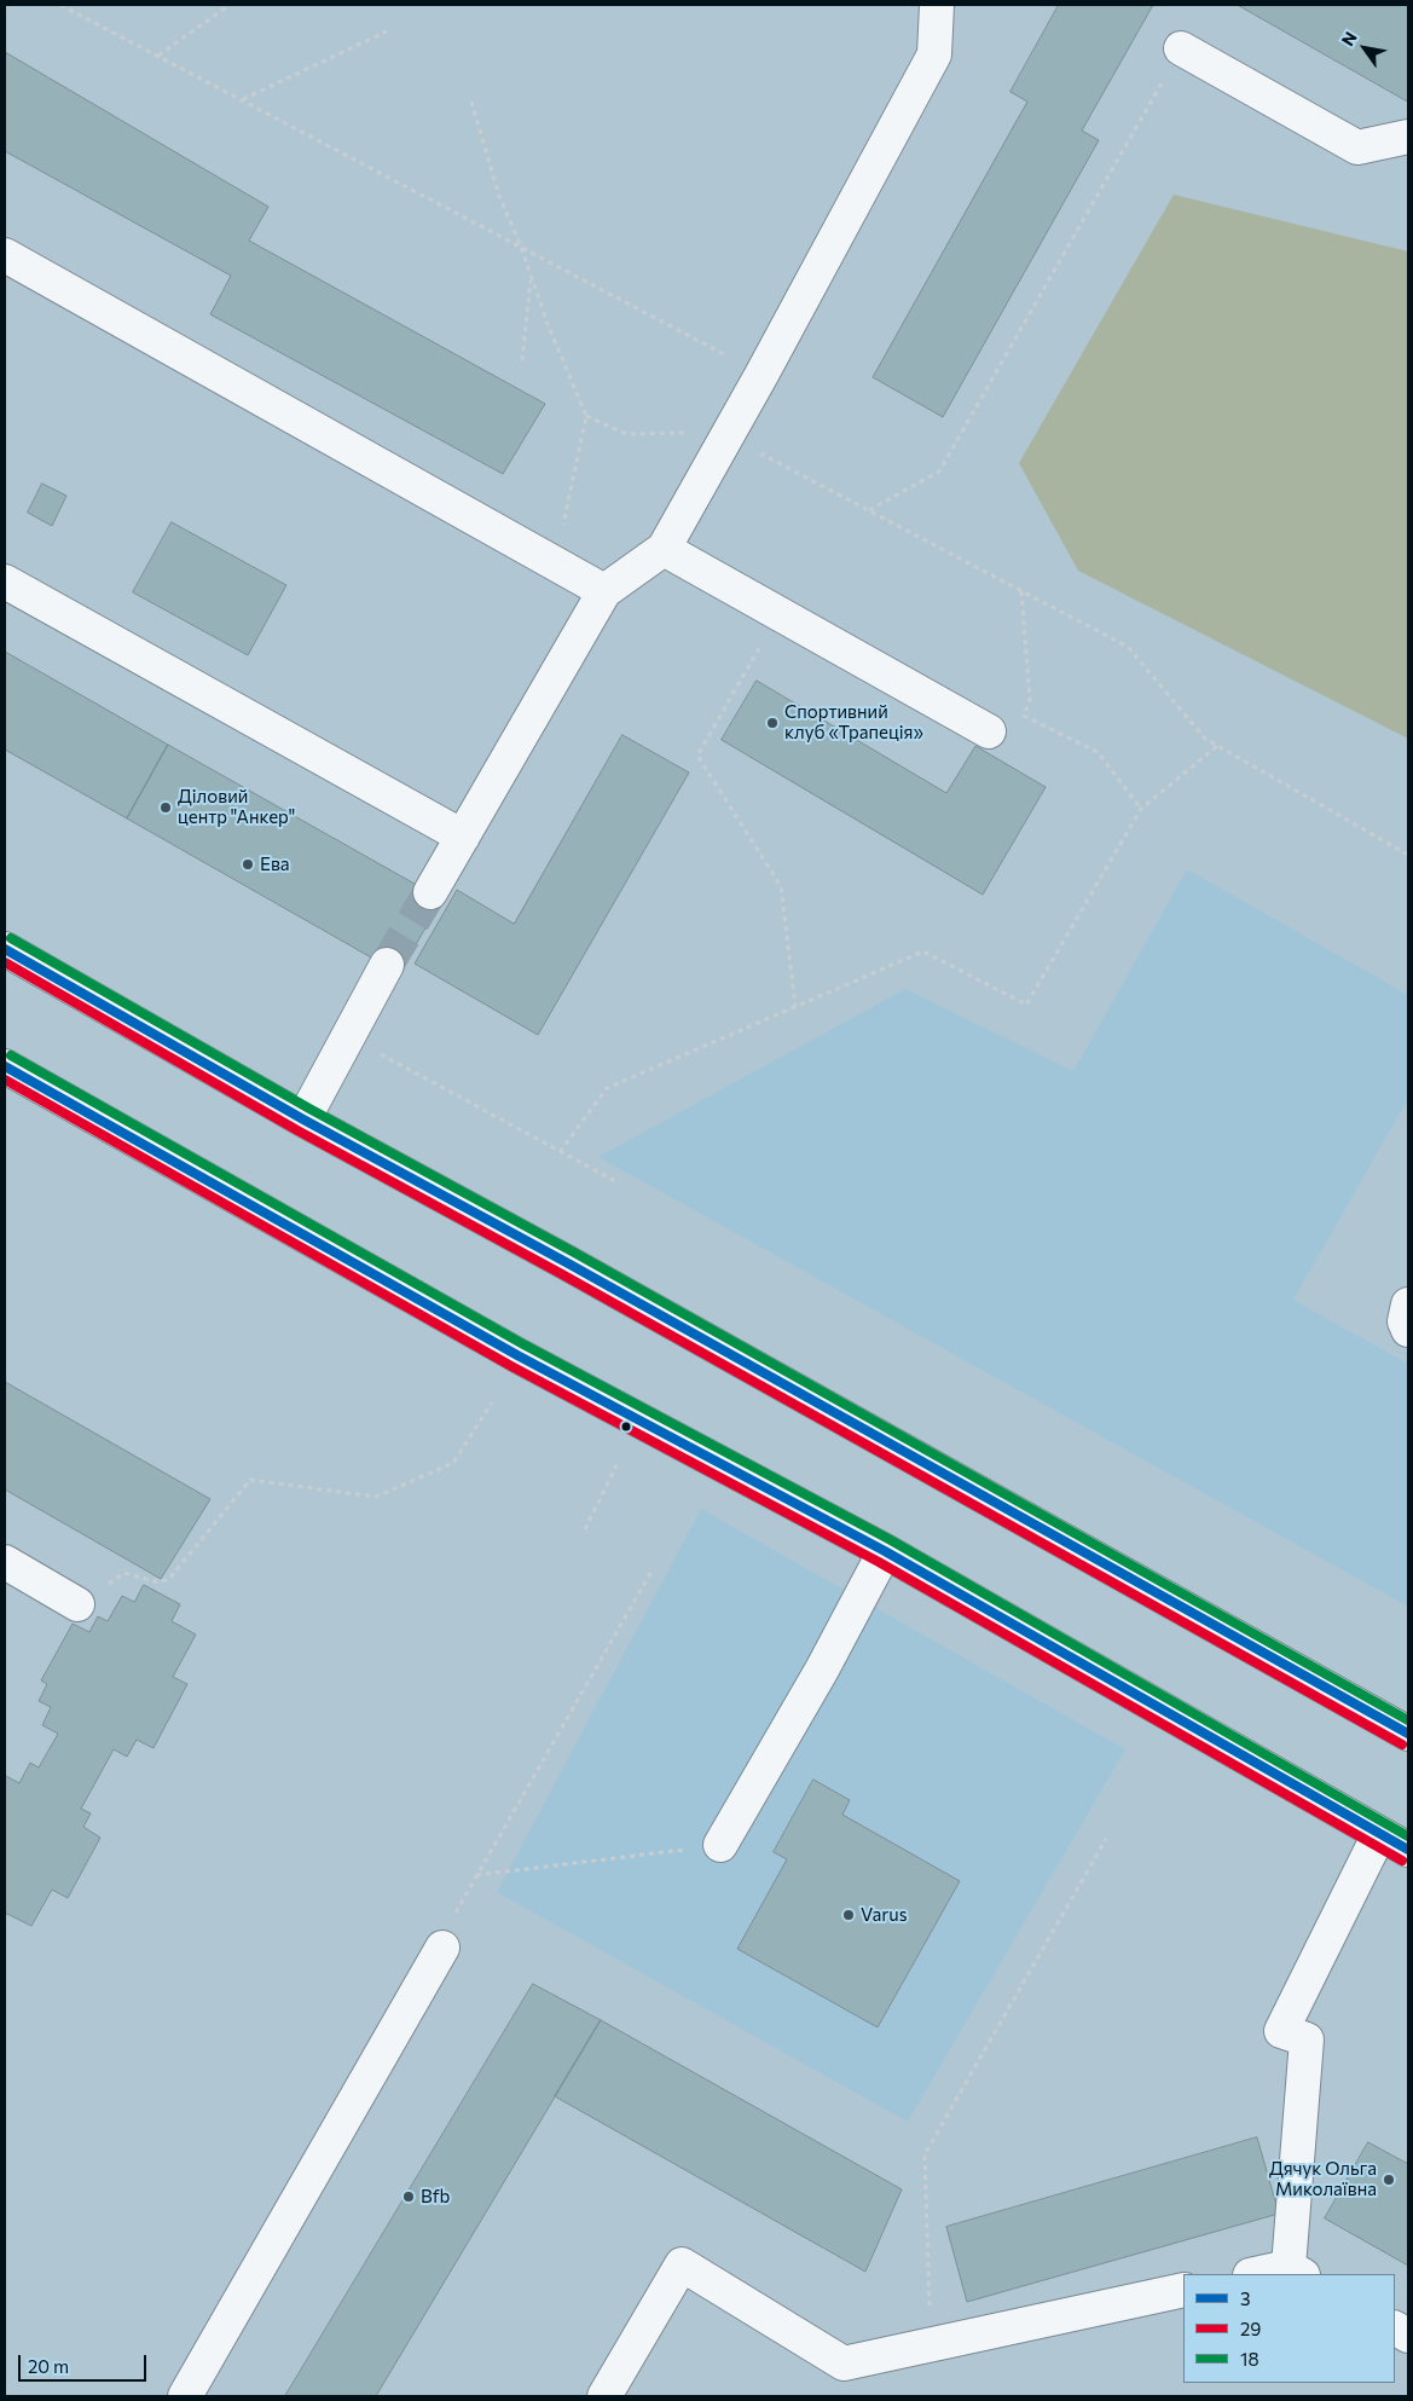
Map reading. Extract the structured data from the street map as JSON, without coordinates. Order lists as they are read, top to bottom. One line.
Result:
{"places":["Спортивний клуб «Трапеція»","Діловий центр \"Анкер\"","Ева","Varus","Дячук Ольга Миколаївна","Bfb"],"lines":["transit line 18","transit line 3","transit line 29"],"legend":["3","29","18"],"scale_bar":"20 m","north":"top left"}
